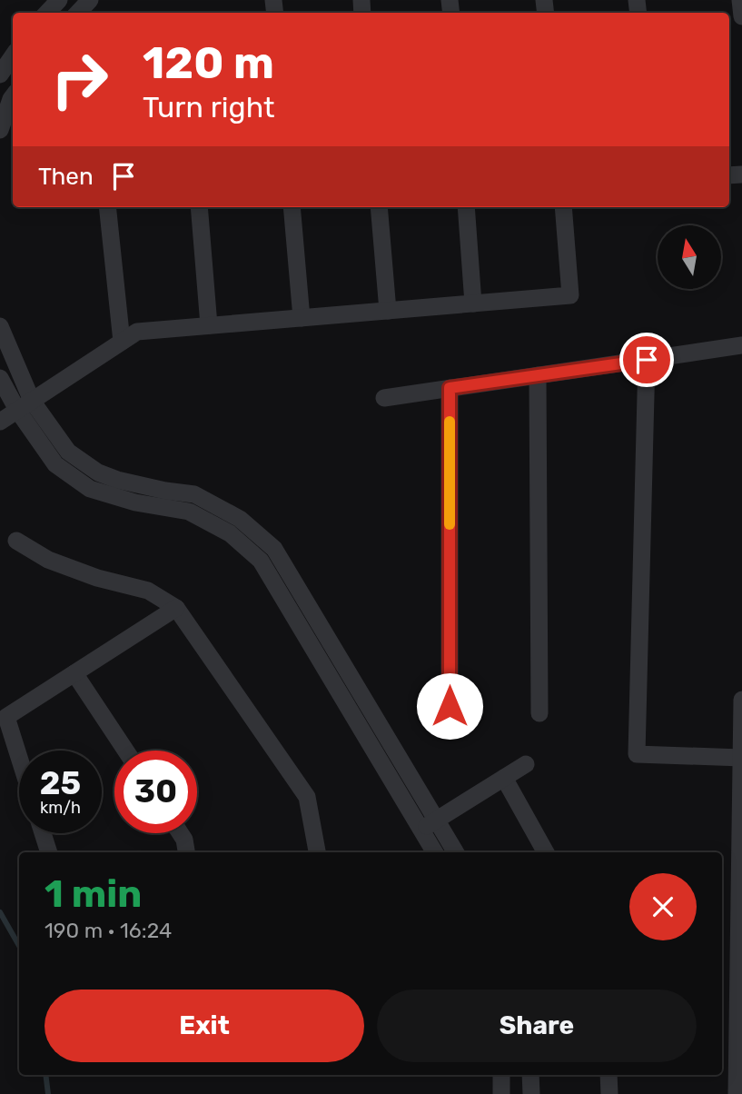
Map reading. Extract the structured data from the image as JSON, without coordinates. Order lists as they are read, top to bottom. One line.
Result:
{"north":"top","page":{"turn":["120 m","Turn right"],"then":"Then","speed":"25 km/h","limit":"30","heading":["1 min","190 m · 16:24"],"buttons":["Exit","Share"]}}
